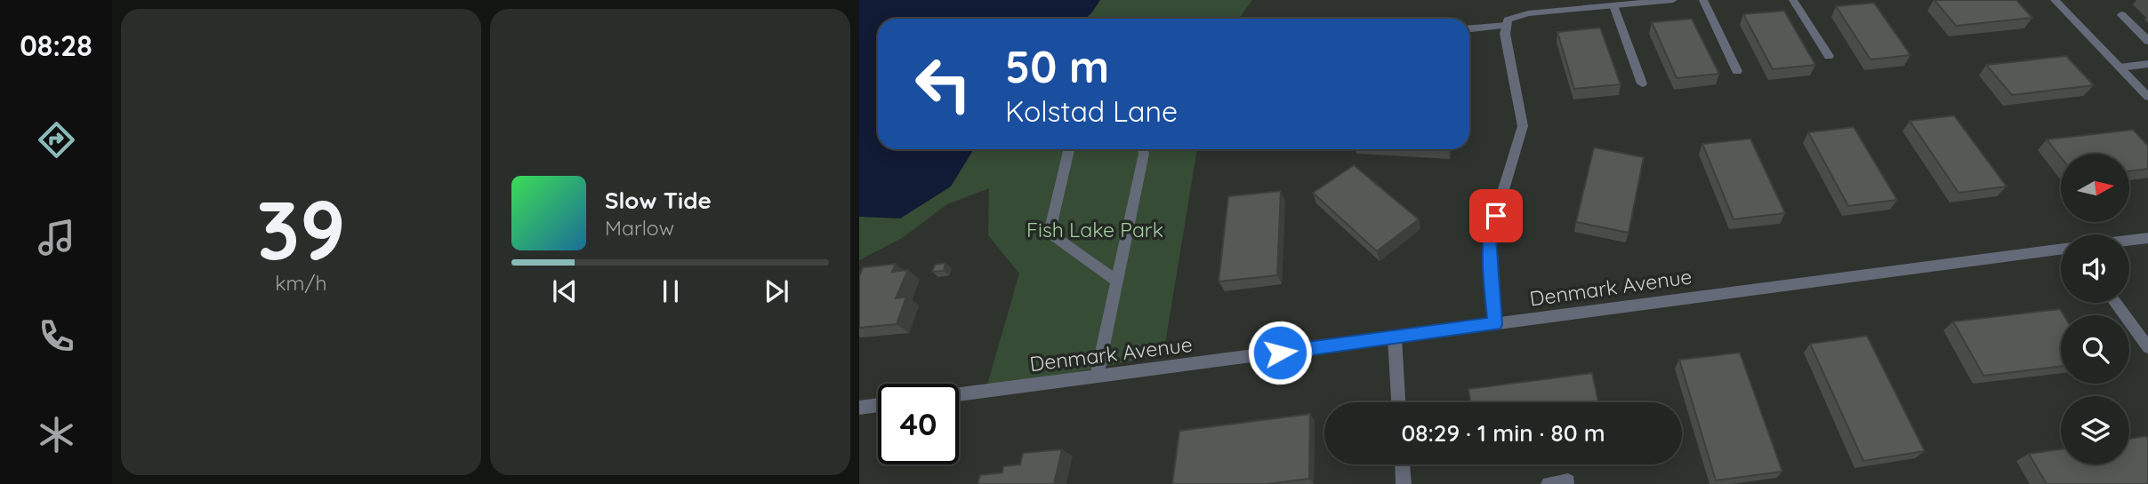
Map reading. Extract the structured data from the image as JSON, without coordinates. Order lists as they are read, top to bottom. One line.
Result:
{"streets":{"street":["Denmark Avenue"]},"parks":["Fish Lake Park"],"north":"right","page":{"tabs":"08:28","tile":["39","km/h"],"turn":["50 m","Kolstad Lane"],"song":["Slow Tide","Marlow"],"limit":"40","trip":"08:29 · 1 min · 80 m"}}
